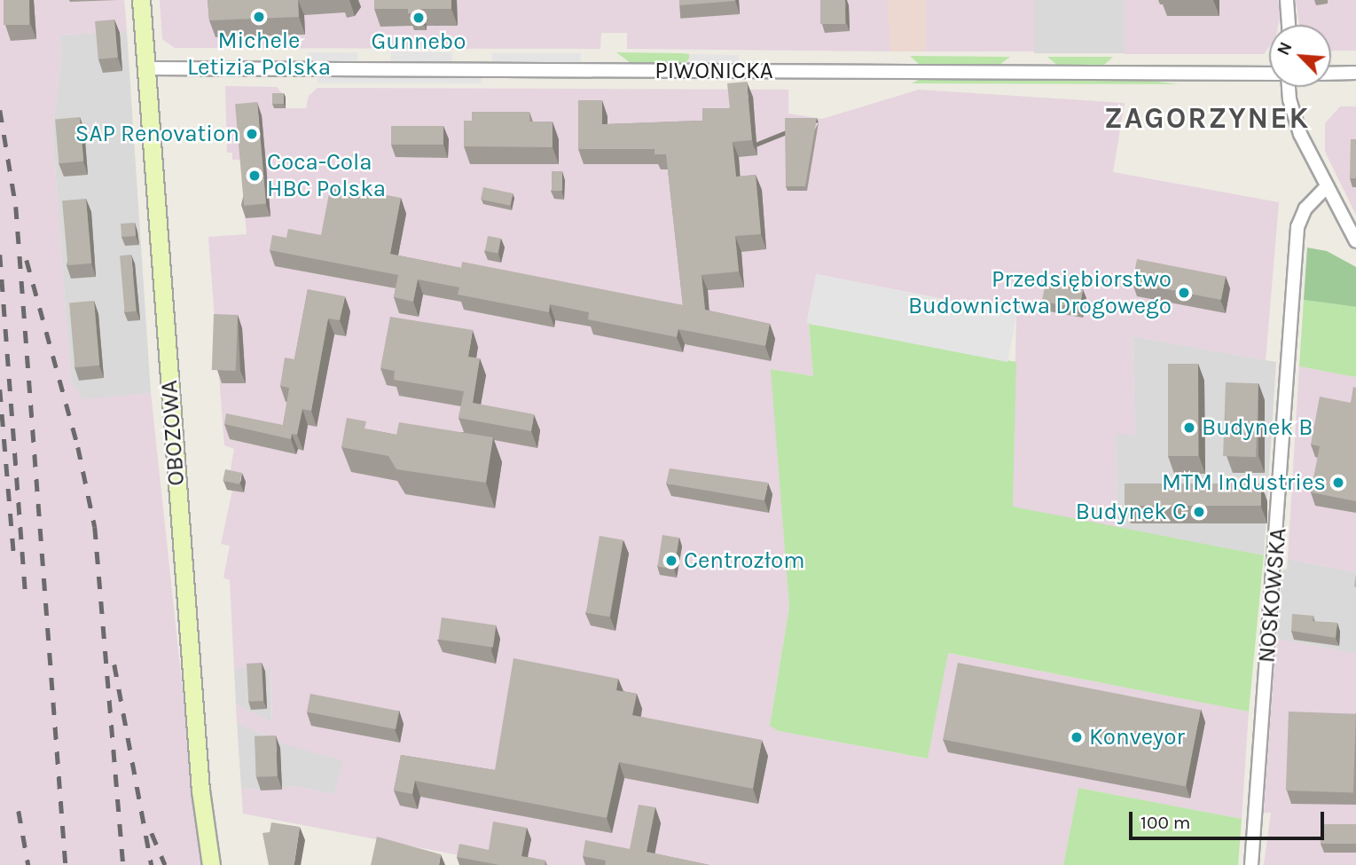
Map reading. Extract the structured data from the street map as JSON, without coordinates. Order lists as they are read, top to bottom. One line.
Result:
{"streets":{"street":["PIWONICKA","OBOZOWA","NOSKOWSKA"]},"crossings":[["PIWONICKA","OBOZOWA"]],"districts":["ZAGORZYNEK"],"places":["Michele Letizia Polska","Gunnebo","SAP Renovation","Coca-Cola HBC Polska","Przedsiębiorstwo Budownictwa Drogowego","Budynek B","MTM Industries","Budynek C","Centrozłom","Konveyor"],"scale_bar":"100 m","north":"top left"}
